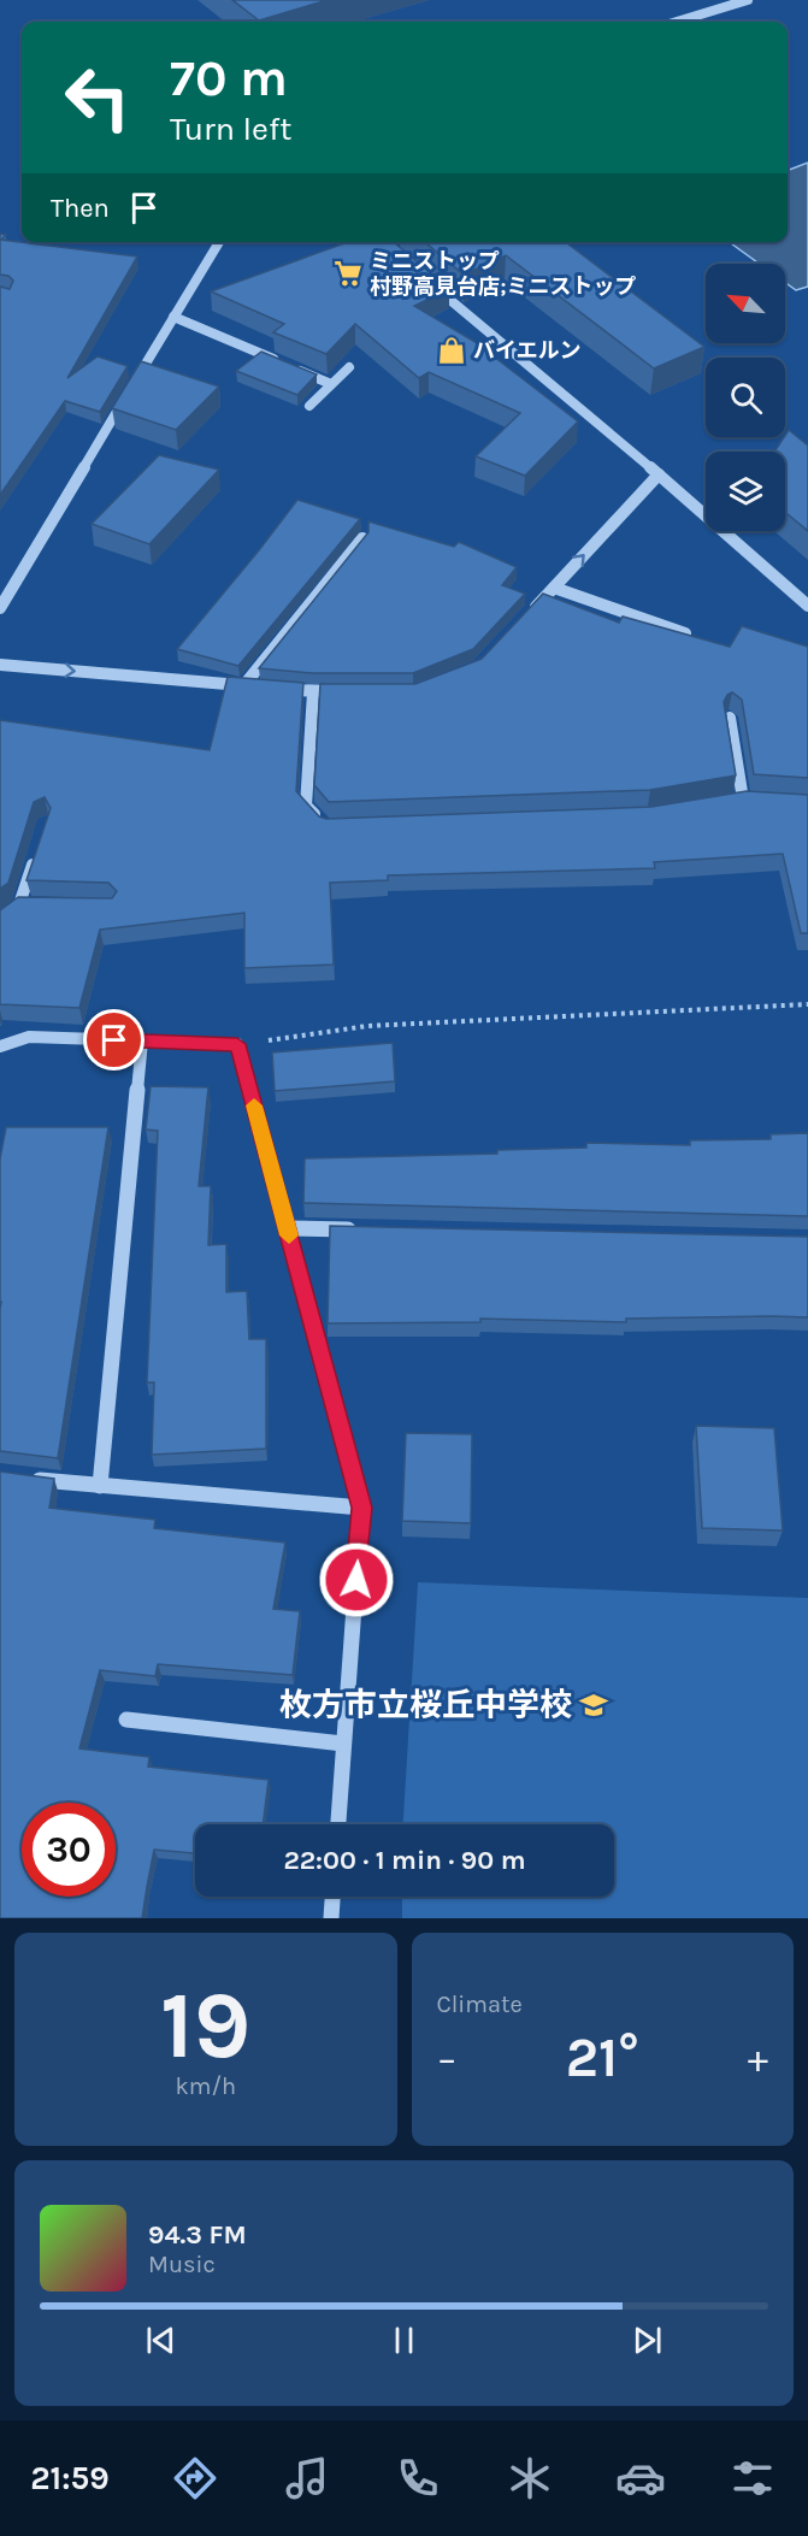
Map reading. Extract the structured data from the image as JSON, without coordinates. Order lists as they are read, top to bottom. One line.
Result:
{"places":{"supermarket":["ミニストップ 村野高見台店;ミニストップ"],"shop":["バイエルン"],"school or university":["枚方市立桜丘中学校"]},"north":"top left","page":{"turn":["70 m","Turn left"],"then":"Then","limit":"30","trip":"22:00 · 1 min · 90 m","tile":[["19","km/h"],"Climate"],"heat":["−","21°","+"],"song":["94.3 FM","Music"],"tabs":"21:59"}}
